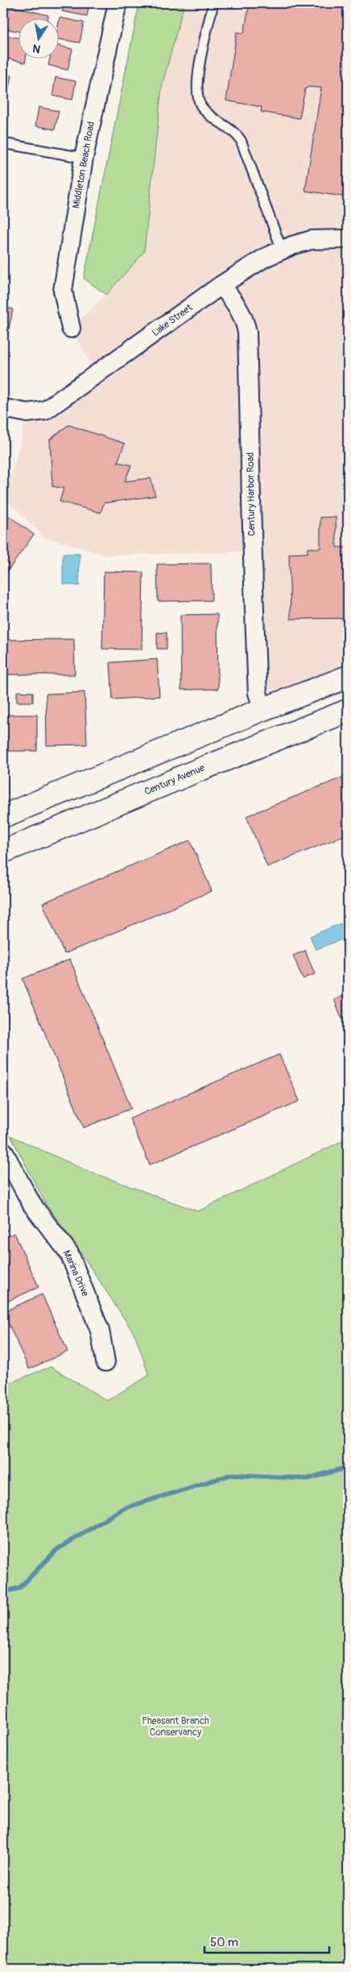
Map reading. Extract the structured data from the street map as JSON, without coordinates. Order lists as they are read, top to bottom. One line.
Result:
{"streets":{"main road":["Century Avenue"],"street":["Middleton Beach Road","Lake Street","Century Harbor Road","Marina Drive"]},"crossings":[["Lake Street","Century Harbor Road"]],"parks":["Pheasant Branch Conservancy"],"scale_bar":"50 m","north":"bottom"}
